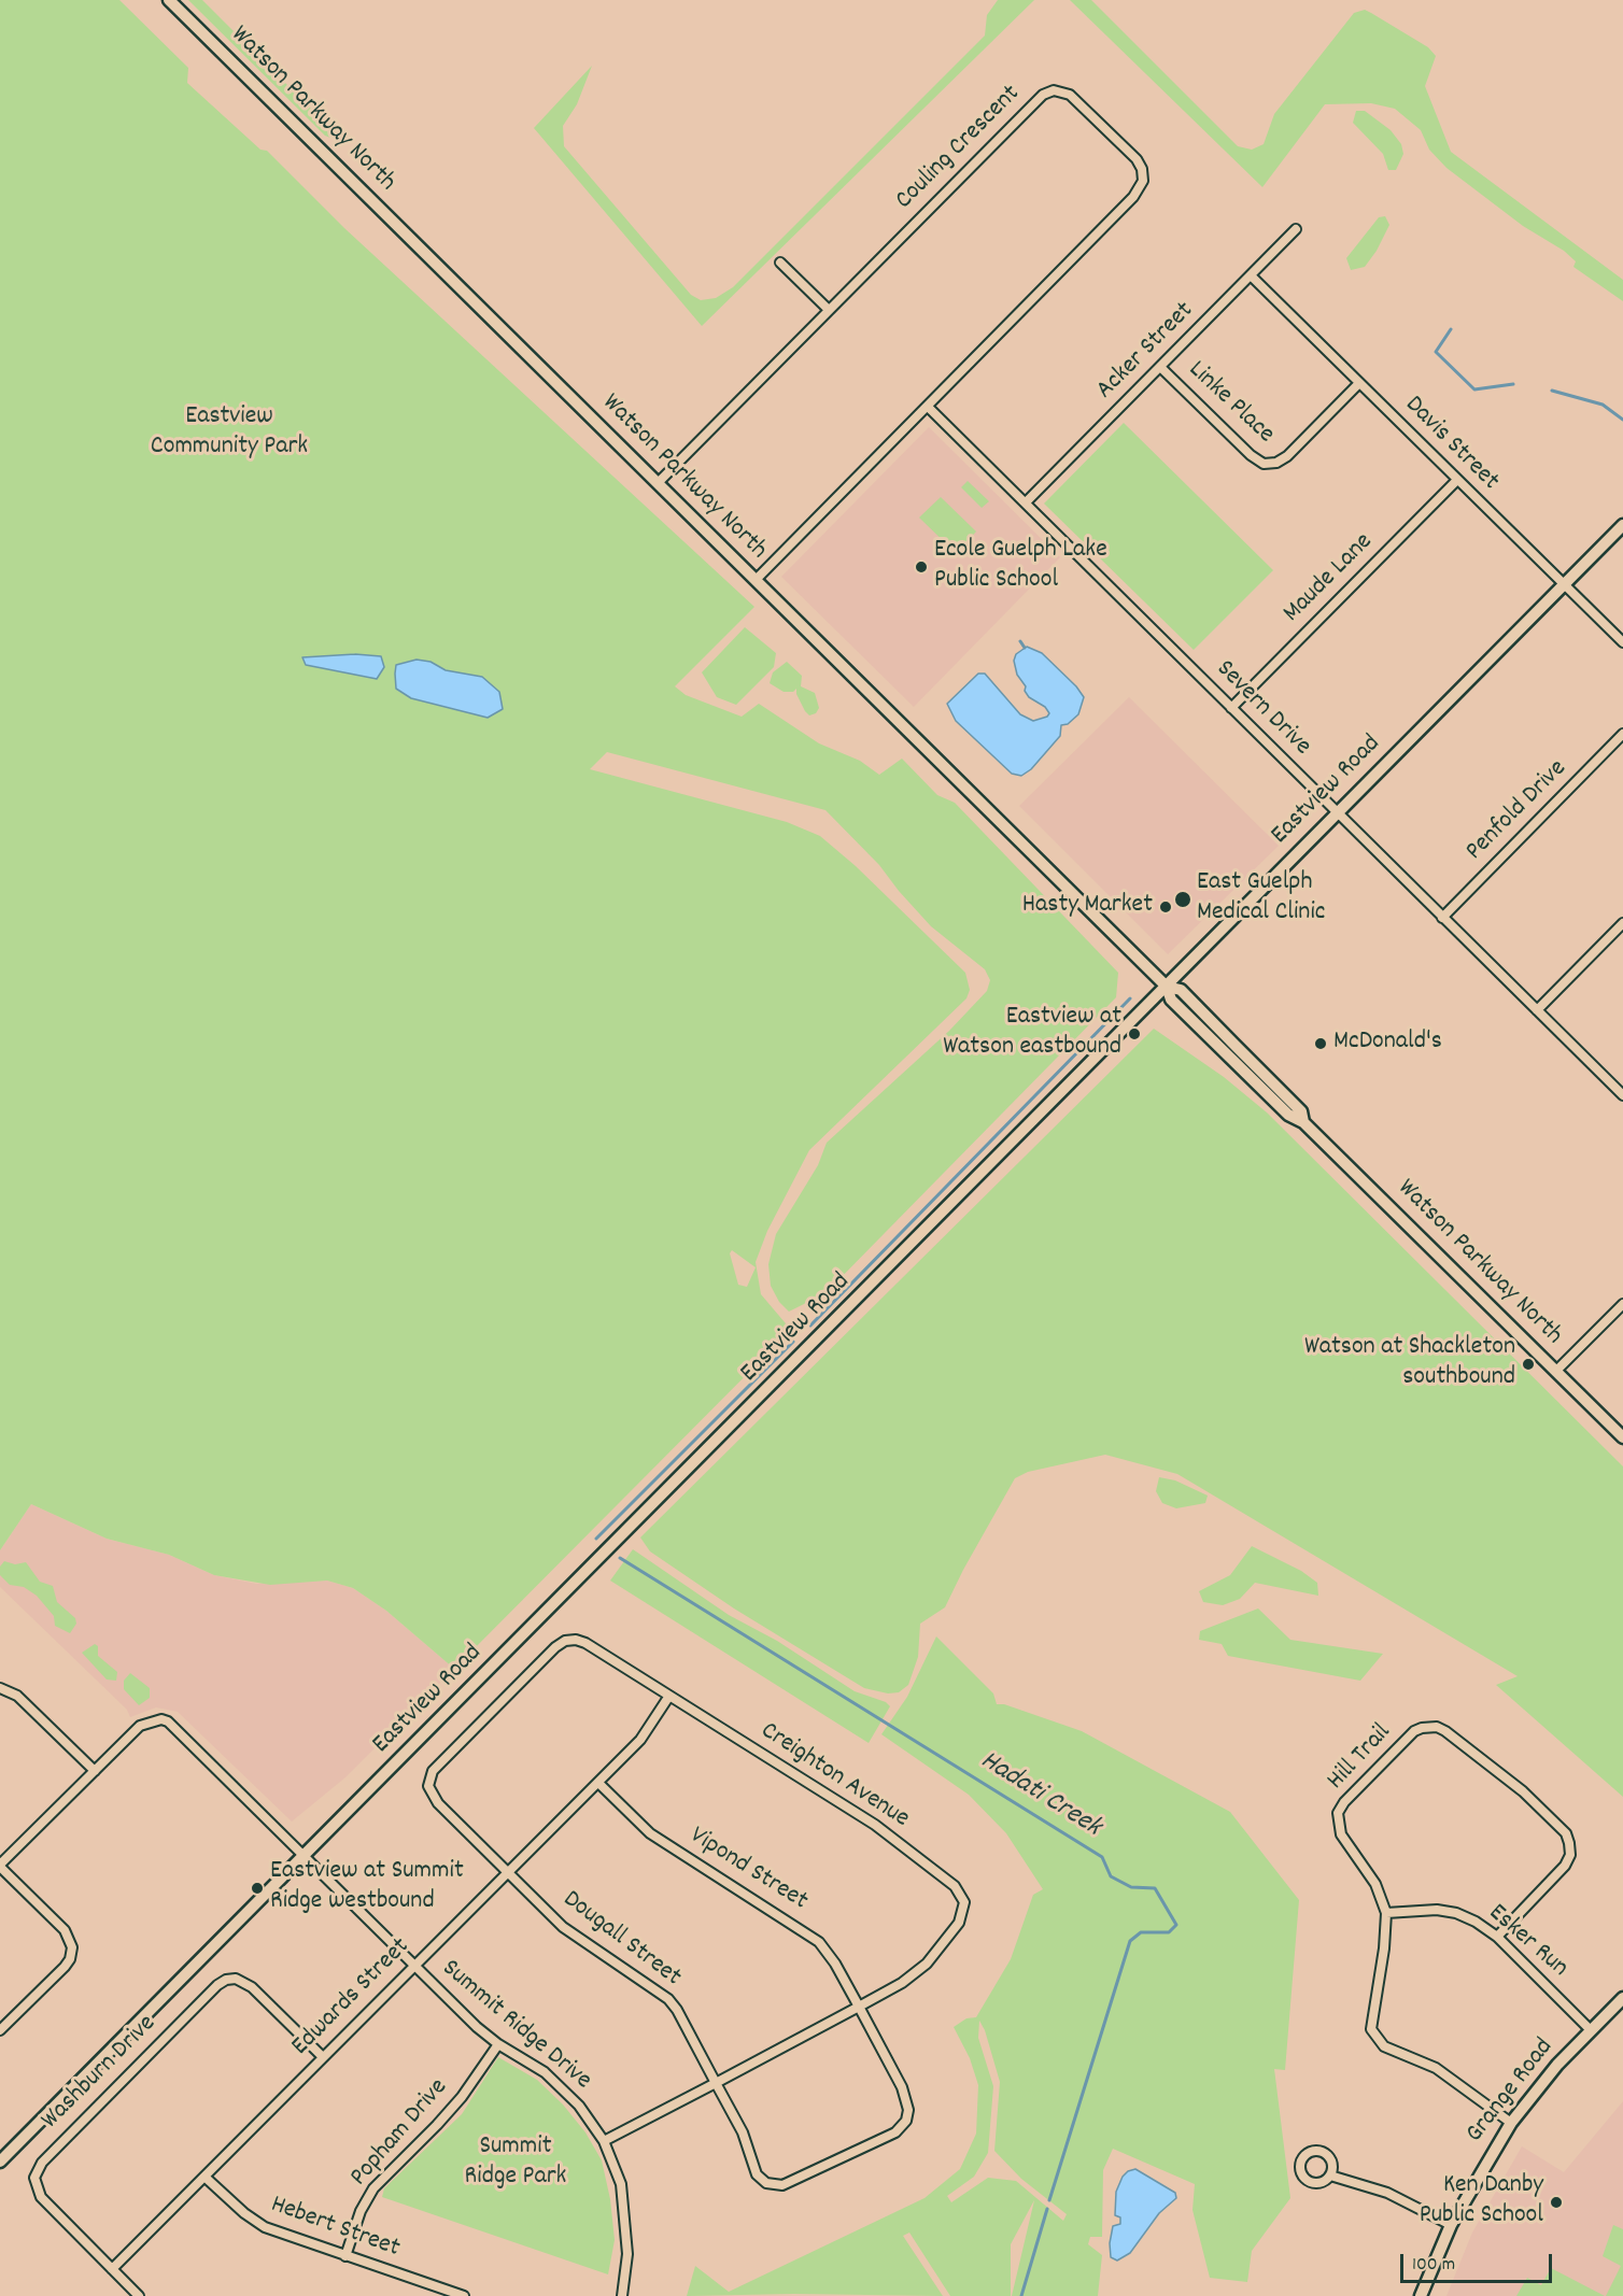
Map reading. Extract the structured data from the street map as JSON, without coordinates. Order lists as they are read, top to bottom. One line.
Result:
{"streets":{"street":["Watson Parkway North","Couling Crescent","Acker Street","Linke Place","Davis Street","Maude Lane","Severn Drive","Eastview Road","Penfold Drive","Hill Trail","Creighton Avenue","Vipond Street","Dougall Street","Esker Run","Edwards Street","Summit Ridge Drive","Washburn Drive","Grange Road","Popham Drive","Hebert Street"]},"crossings":[["Watson Parkway North","Couling Crescent"],["Watson Parkway North","Eastview Road"],["Couling Crescent","Severn Drive"],["Acker Street","Linke Place"],["Acker Street","Davis Street"],["Acker Street","Severn Drive"],["Linke Place","Davis Street"],["Davis Street","Maude Lane"],["Davis Street","Eastview Road"],["Maude Lane","Severn Drive"],["Severn Drive","Eastview Road"],["Severn Drive","Penfold Drive"],["Eastview Road","Summit Ridge Drive"],["Hill Trail","Esker Run"],["Hill Trail","Grange Road"],["Creighton Avenue","Vipond Street"],["Creighton Avenue","Dougall Street"],["Creighton Avenue","Edwards Street"],["Creighton Avenue","Summit Ridge Drive"],["Vipond Street","Dougall Street"],["Vipond Street","Edwards Street"],["Dougall Street","Edwards Street"],["Esker Run","Grange Road"],["Edwards Street","Summit Ridge Drive"],["Edwards Street","Washburn Drive"],["Edwards Street","Hebert Street"],["Summit Ridge Drive","Popham Drive"],["Popham Drive","Hebert Street"]],"water":["Hadati Creek"],"parks":["Eastview Community Park","Summit Ridge Park"],"places":["Ecole Guelph Lake Public School","East Guelph Medical Clinic","Hasty Market","Eastview at Watson eastbound","McDonald's","Watson at Shackleton southbound","Eastview at Summit Ridge westbound","Ken Danby Public School"],"scale_bar":"100 m"}
